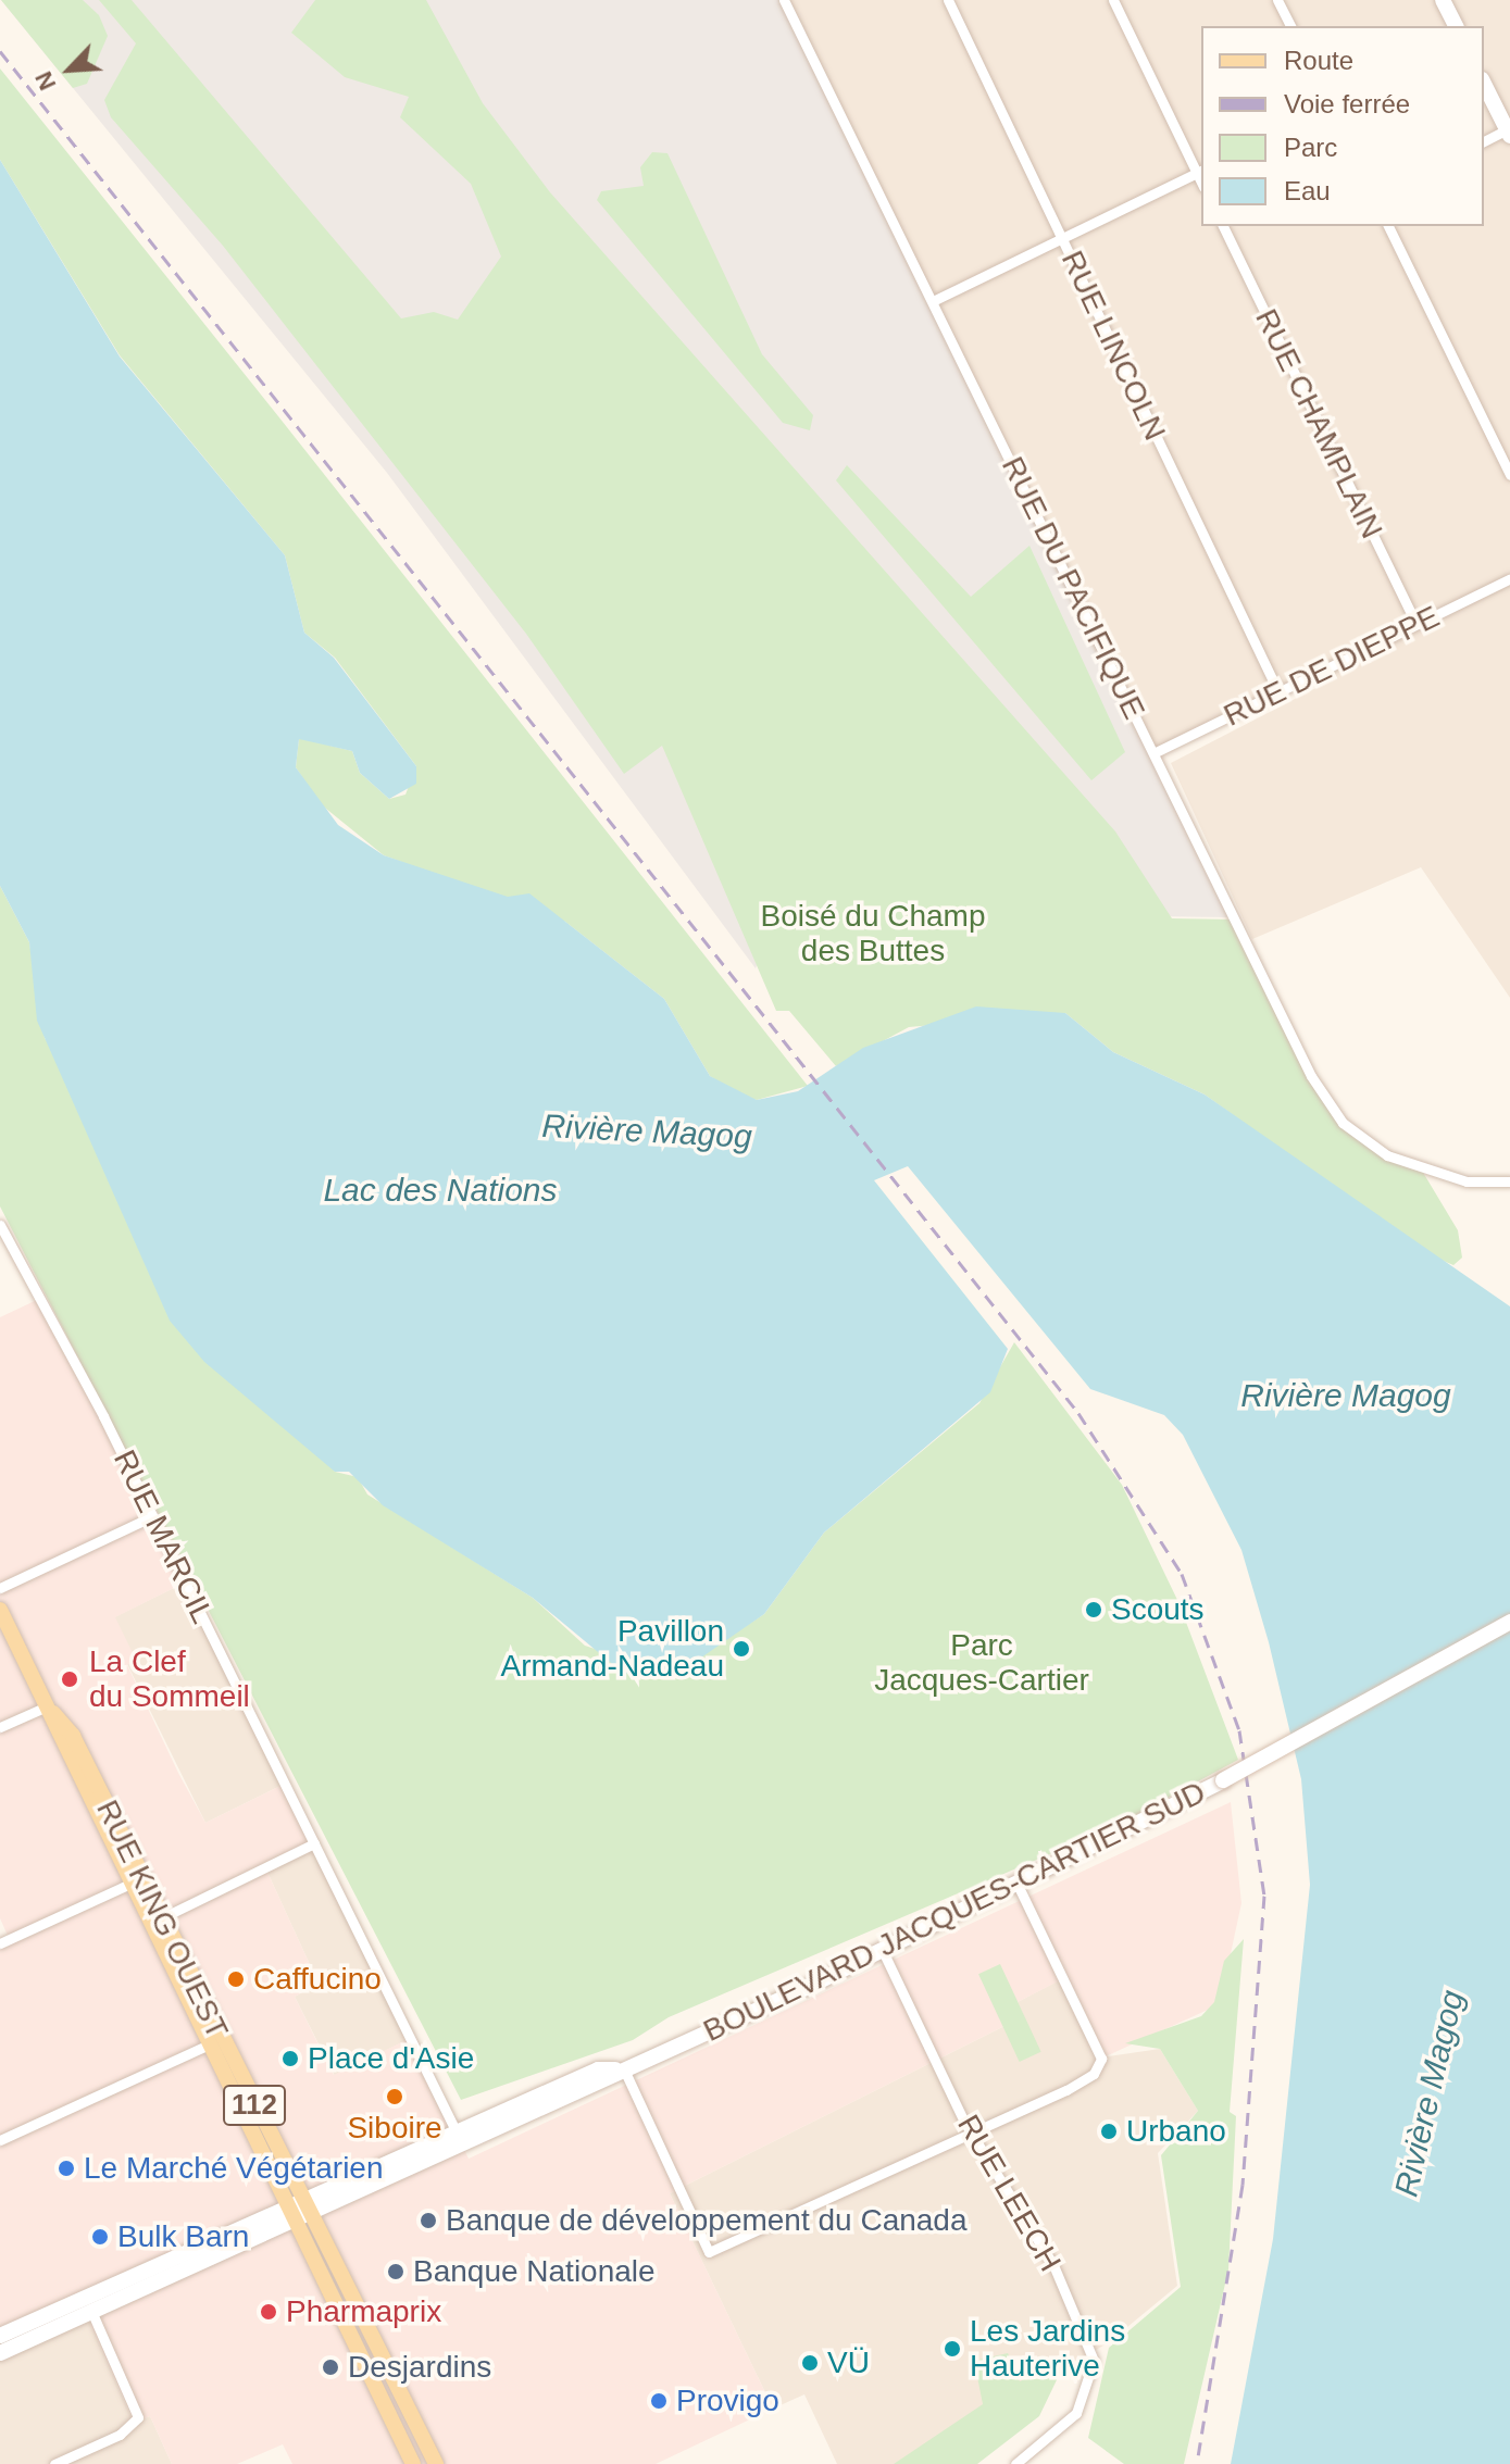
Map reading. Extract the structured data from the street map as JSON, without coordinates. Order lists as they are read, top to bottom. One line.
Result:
{"streets":{"main road":["BOULEVARD JACQUES-CARTIER SUD","RUE KING OUEST","112"],"street":["RUE LINCOLN","RUE CHAMPLAIN","RUE DU PACIFIQUE","RUE DE DIEPPE","RUE MARCIL","RUE LEECH"]},"crossings":[["RUE LINCOLN","RUE DE DIEPPE"],["RUE CHAMPLAIN","RUE DE DIEPPE"],["RUE DU PACIFIQUE","RUE DE DIEPPE"],["RUE MARCIL","BOULEVARD JACQUES-CARTIER SUD"],["BOULEVARD JACQUES-CARTIER SUD","RUE KING OUEST"],["BOULEVARD JACQUES-CARTIER SUD","RUE LEECH"]],"water":["Rivière Magog","Lac des Nations"],"parks":["Boisé du Champ des Buttes","Parc Jacques-Cartier"],"places":["Scouts","Pavillon Armand-Nadeau","La Clef du Sommeil","Caffucino","Place d'Asie","Siboire","Urbano","Le Marché Végétarien","Banque de développement du Canada","Bulk Barn","Banque Nationale","Pharmaprix","Les Jardins Hauterive","VÜ","Desjardins","Provigo"],"legend":["Route","Voie ferrée","Parc","Eau"],"north":"bottom left"}
